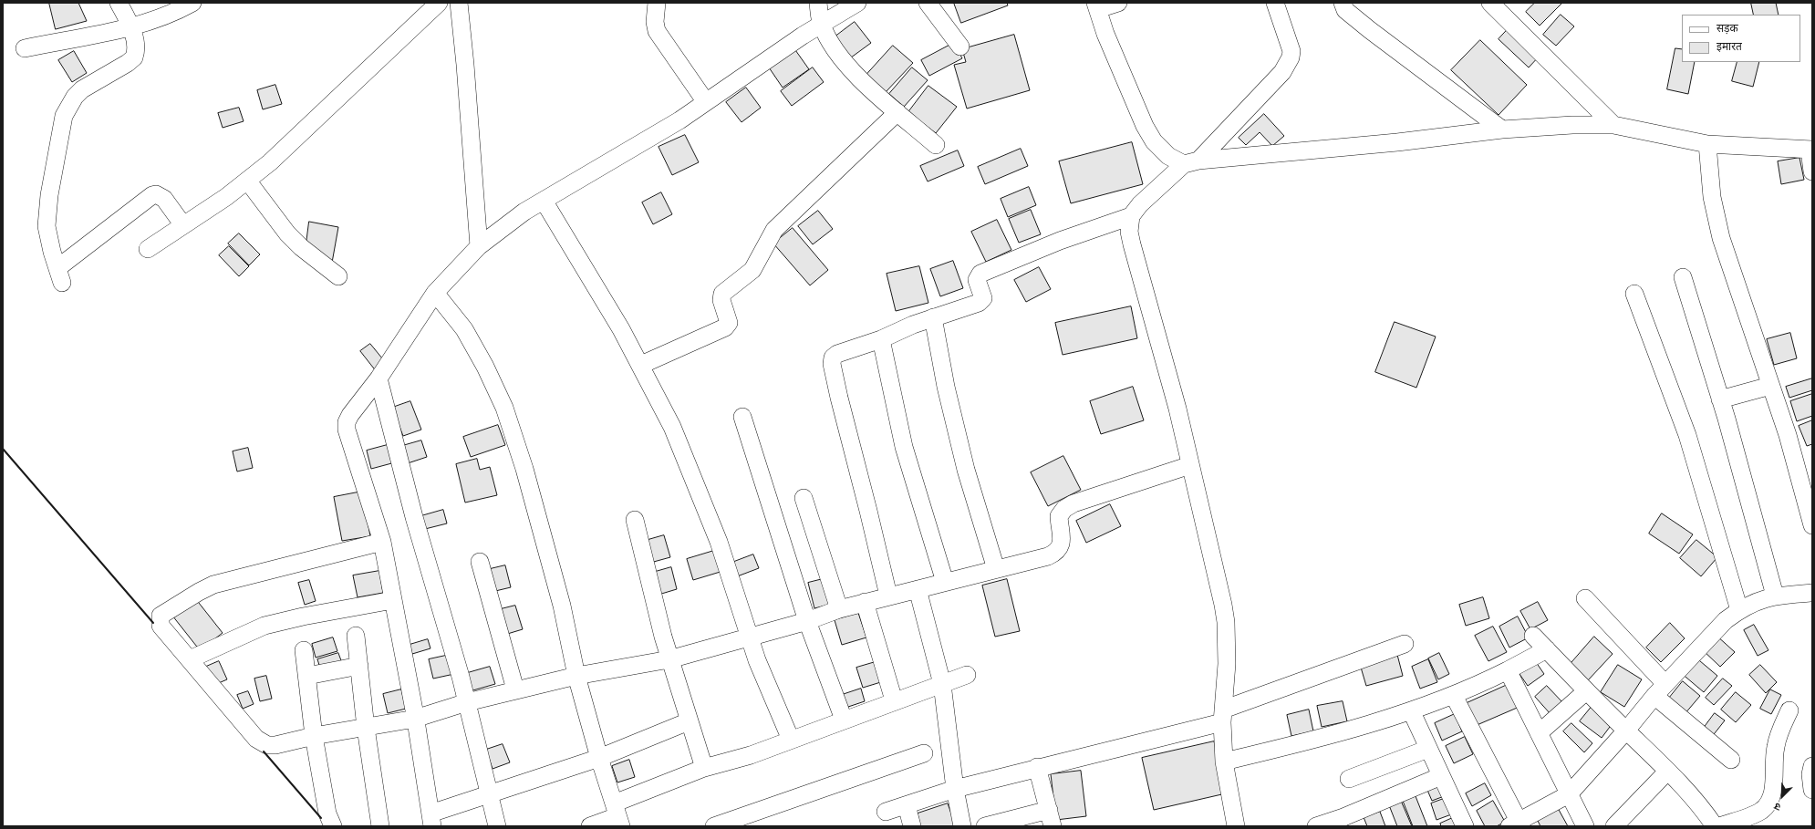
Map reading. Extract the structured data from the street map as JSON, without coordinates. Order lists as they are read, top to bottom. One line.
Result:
{"legend":["सड़क","इमारत"],"north":"bottom left"}
